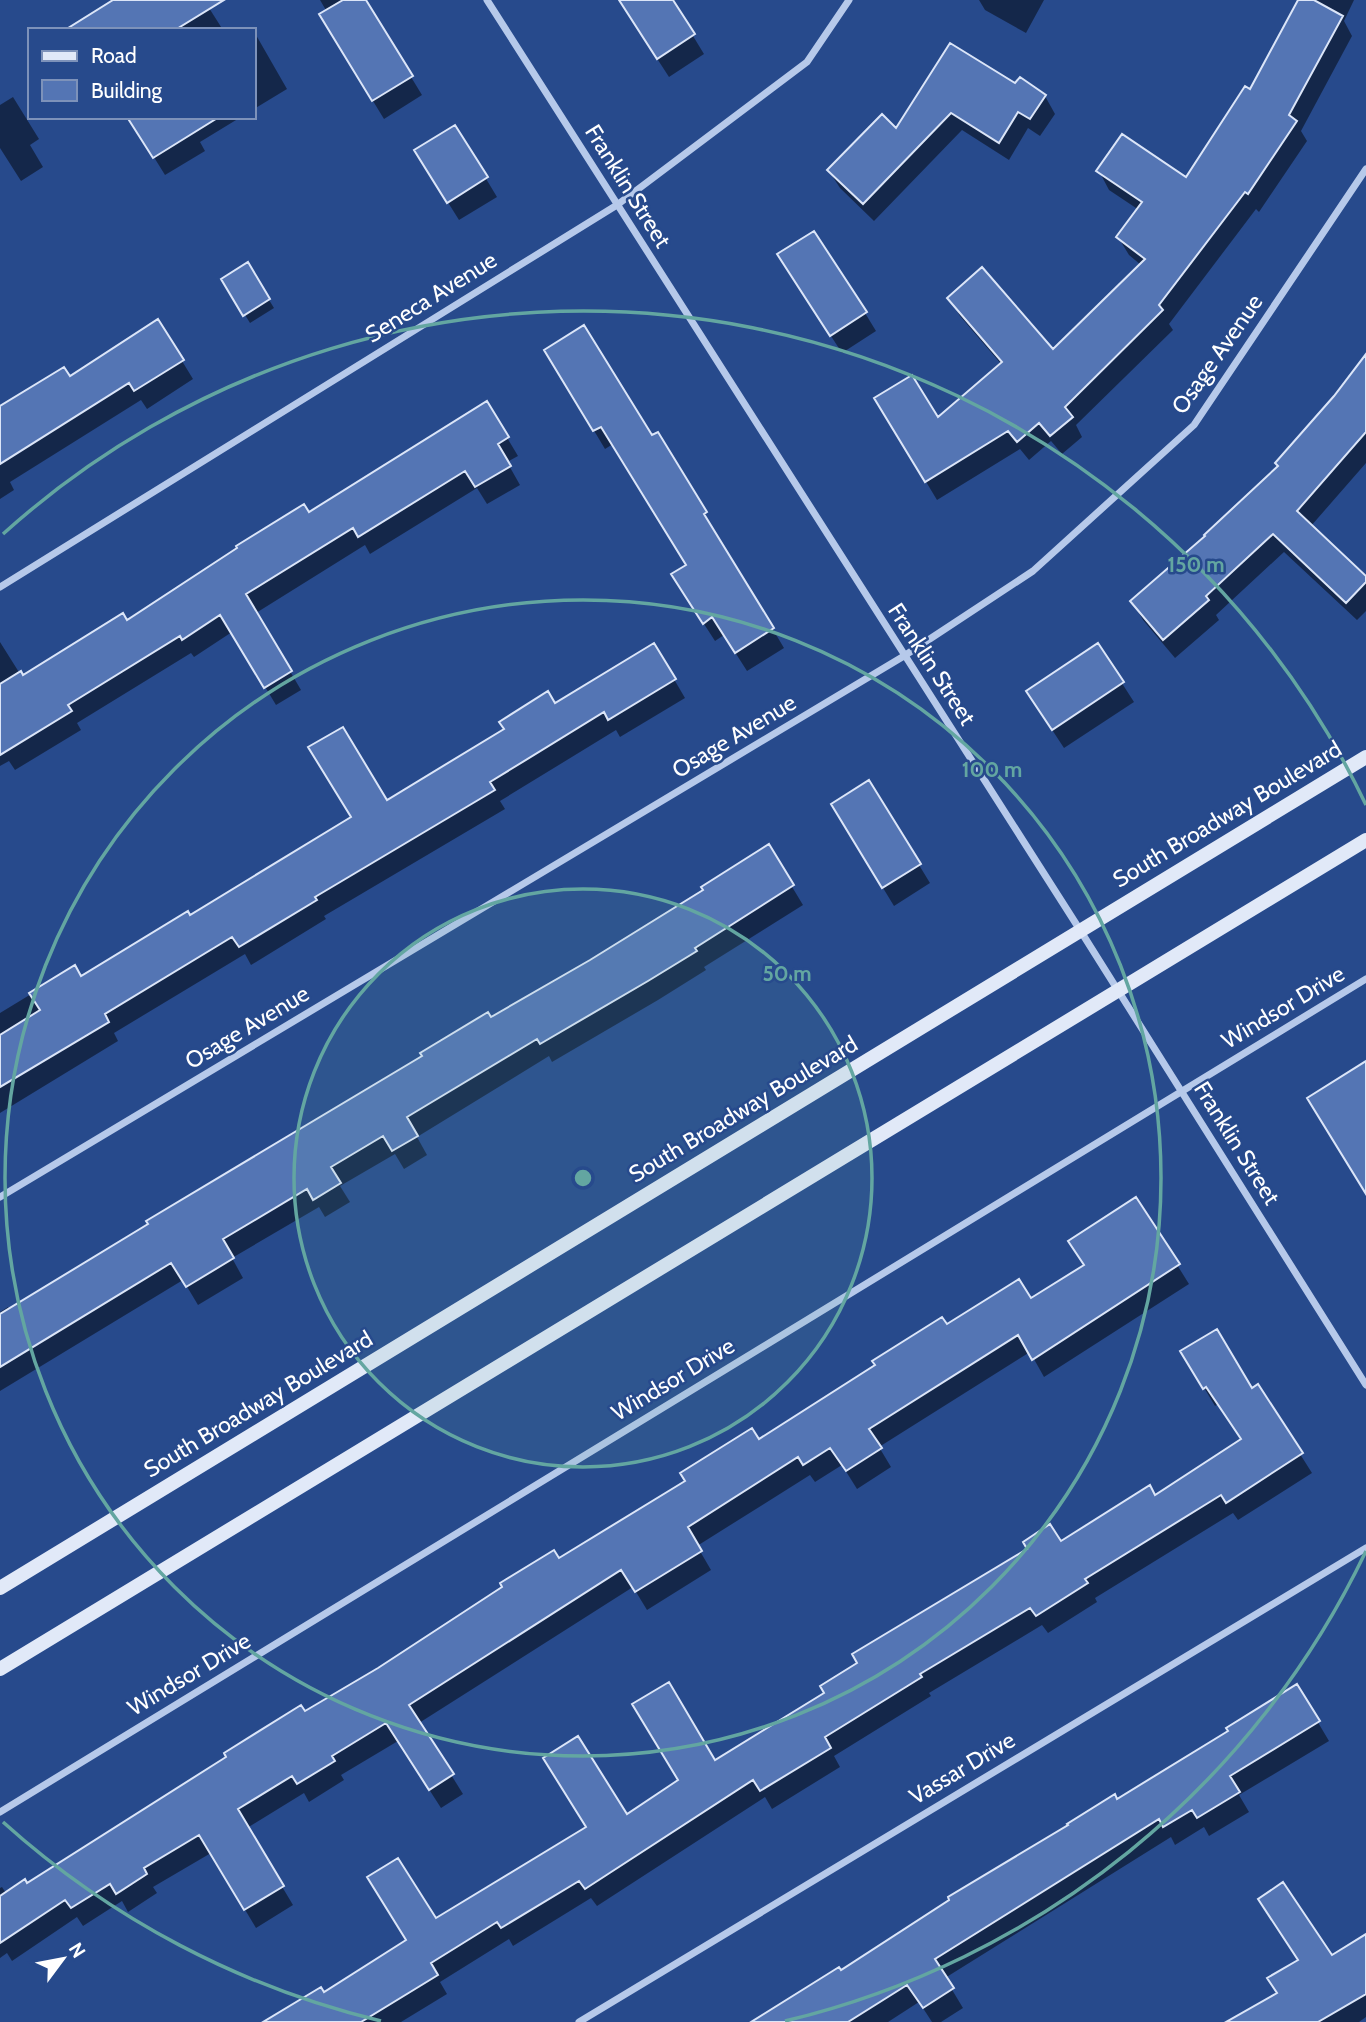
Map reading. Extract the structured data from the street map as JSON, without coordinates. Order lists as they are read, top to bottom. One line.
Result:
{"streets":{"main road":["South Broadway Boulevard"],"street":["Franklin Street","Seneca Avenue","Osage Avenue","Windsor Drive","Vassar Drive"]},"crossings":[["Franklin Street","Seneca Avenue"],["Franklin Street","Osage Avenue"],["Franklin Street","South Broadway Boulevard"],["Franklin Street","Windsor Drive"]],"legend":["Road","Building"],"north":"top right","rings":["150 m","100 m","50 m"]}
